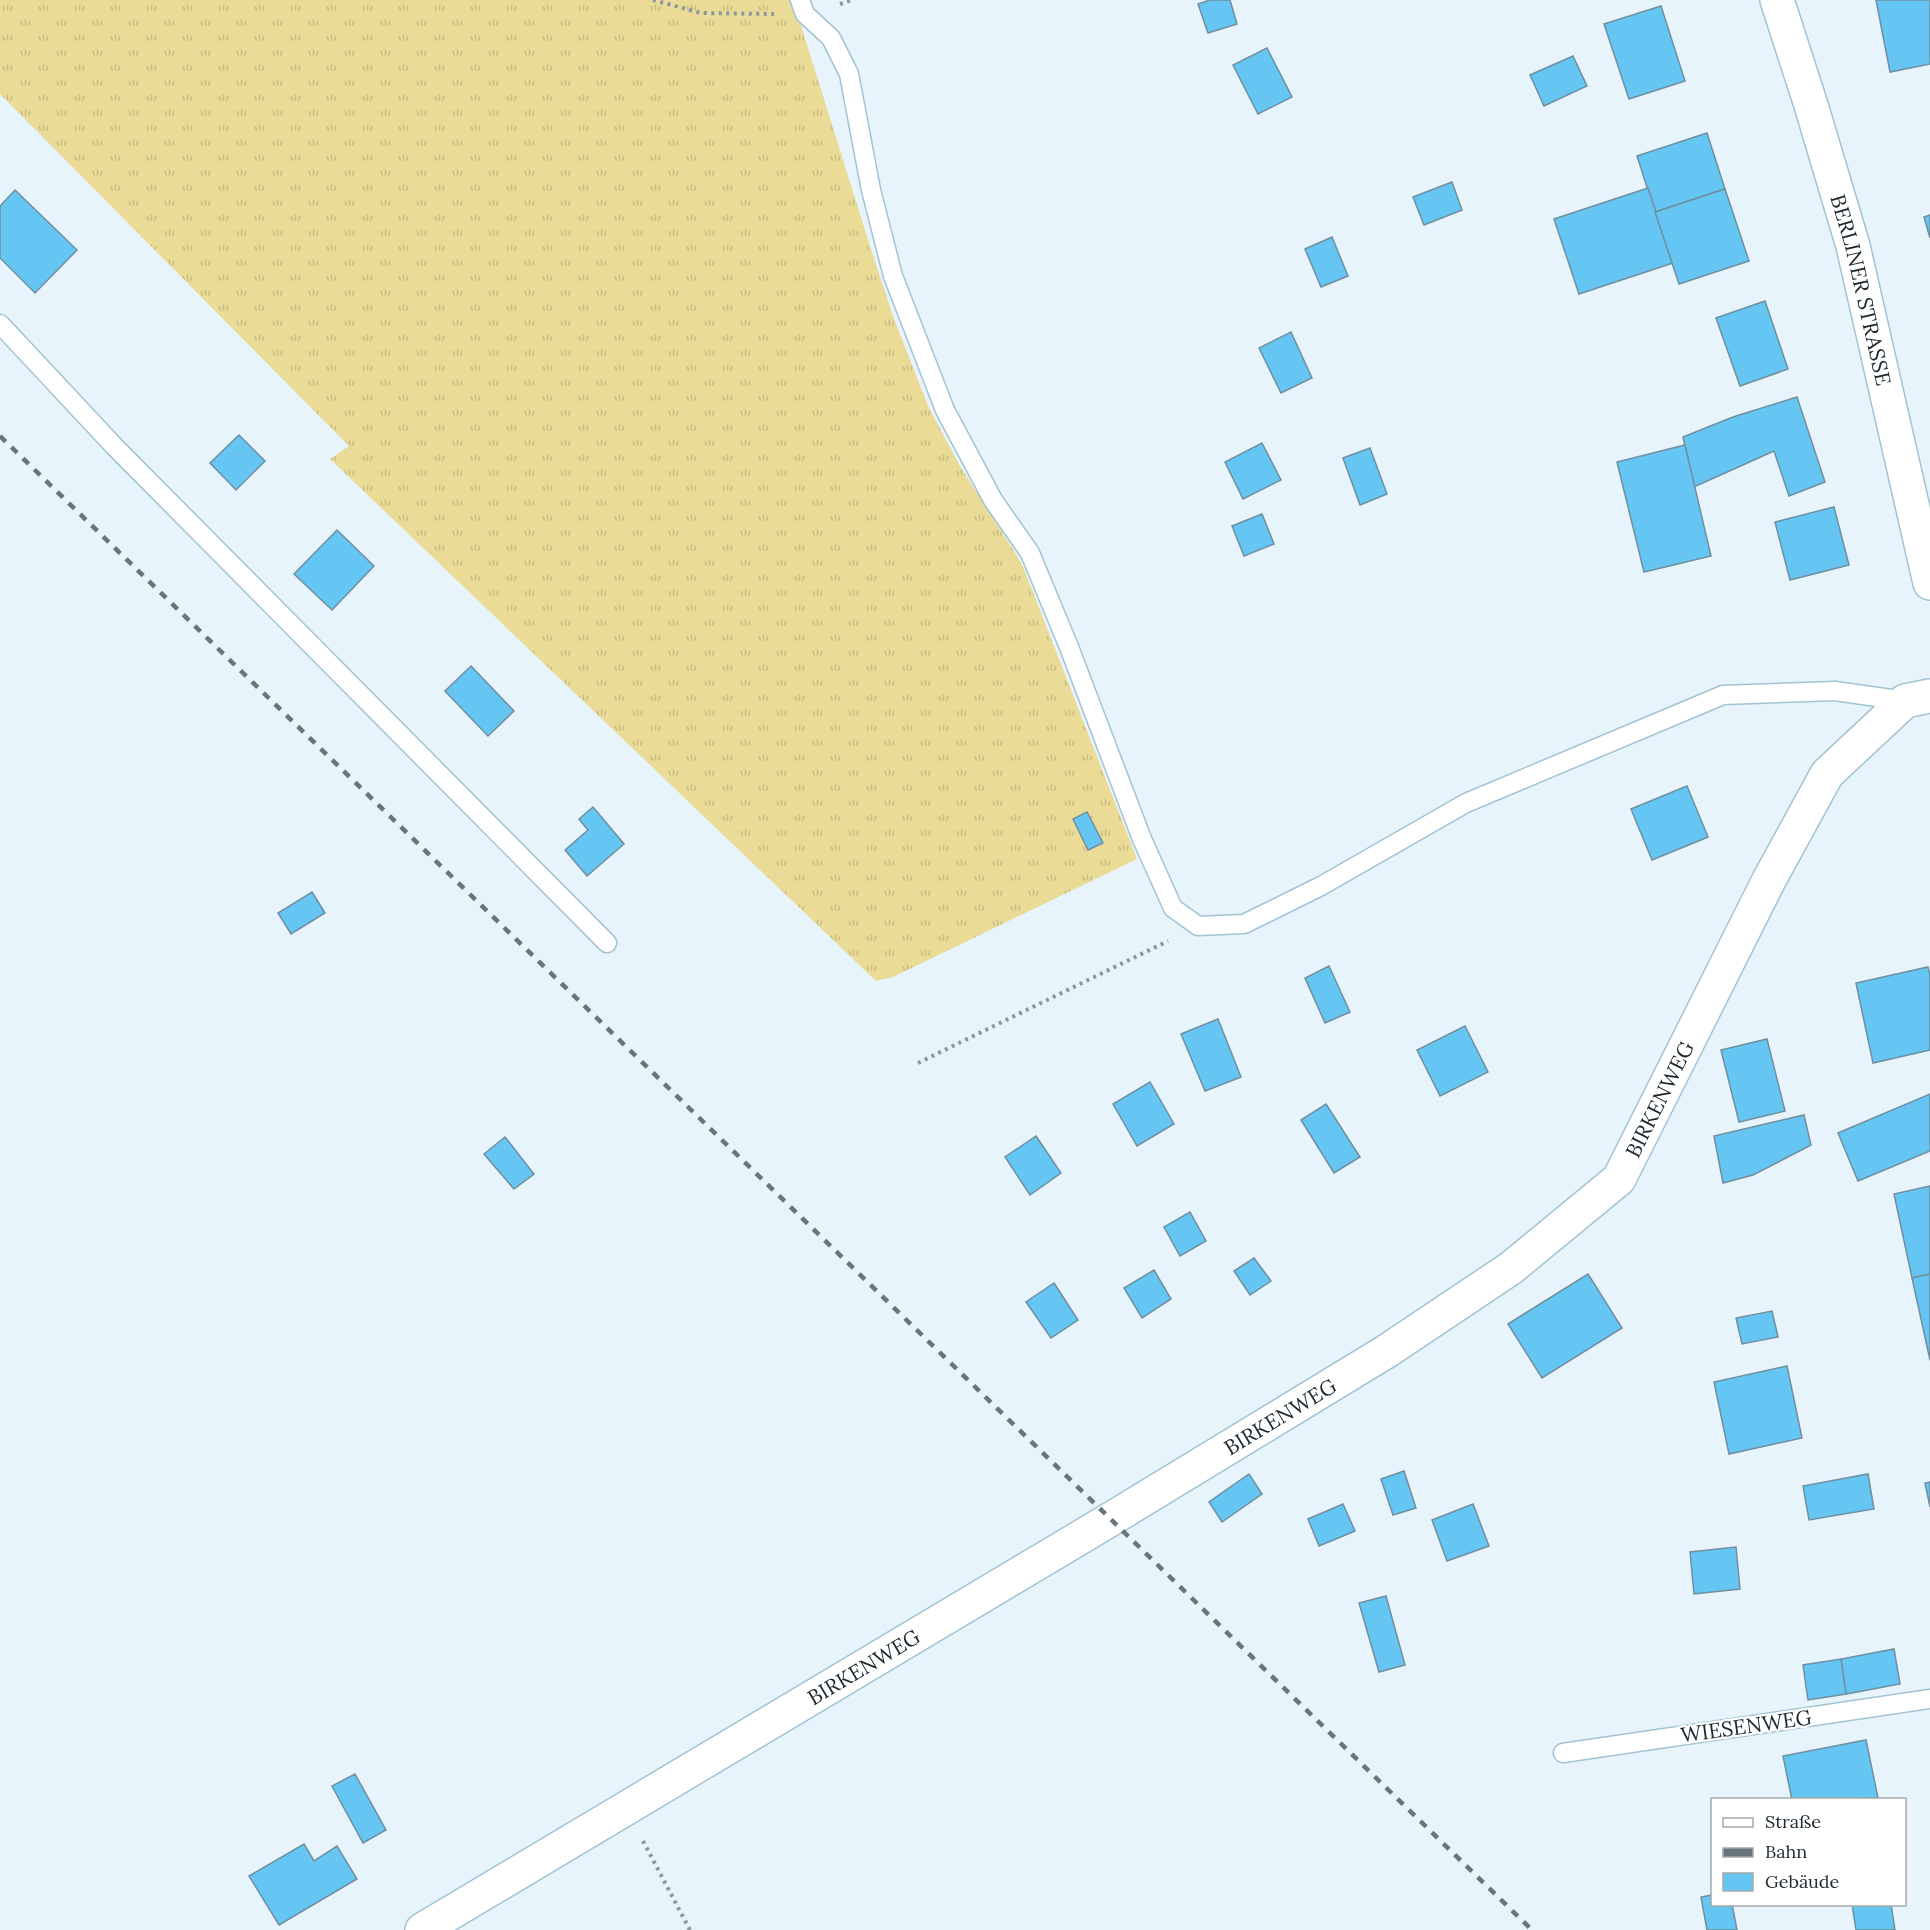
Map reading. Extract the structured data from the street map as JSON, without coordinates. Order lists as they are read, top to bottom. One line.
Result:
{"streets":{"street":["BERLINER STRASSE","BIRKENWEG"],"lane":["WIESENWEG"]},"legend":["Straße","Bahn","Gebäude"]}
